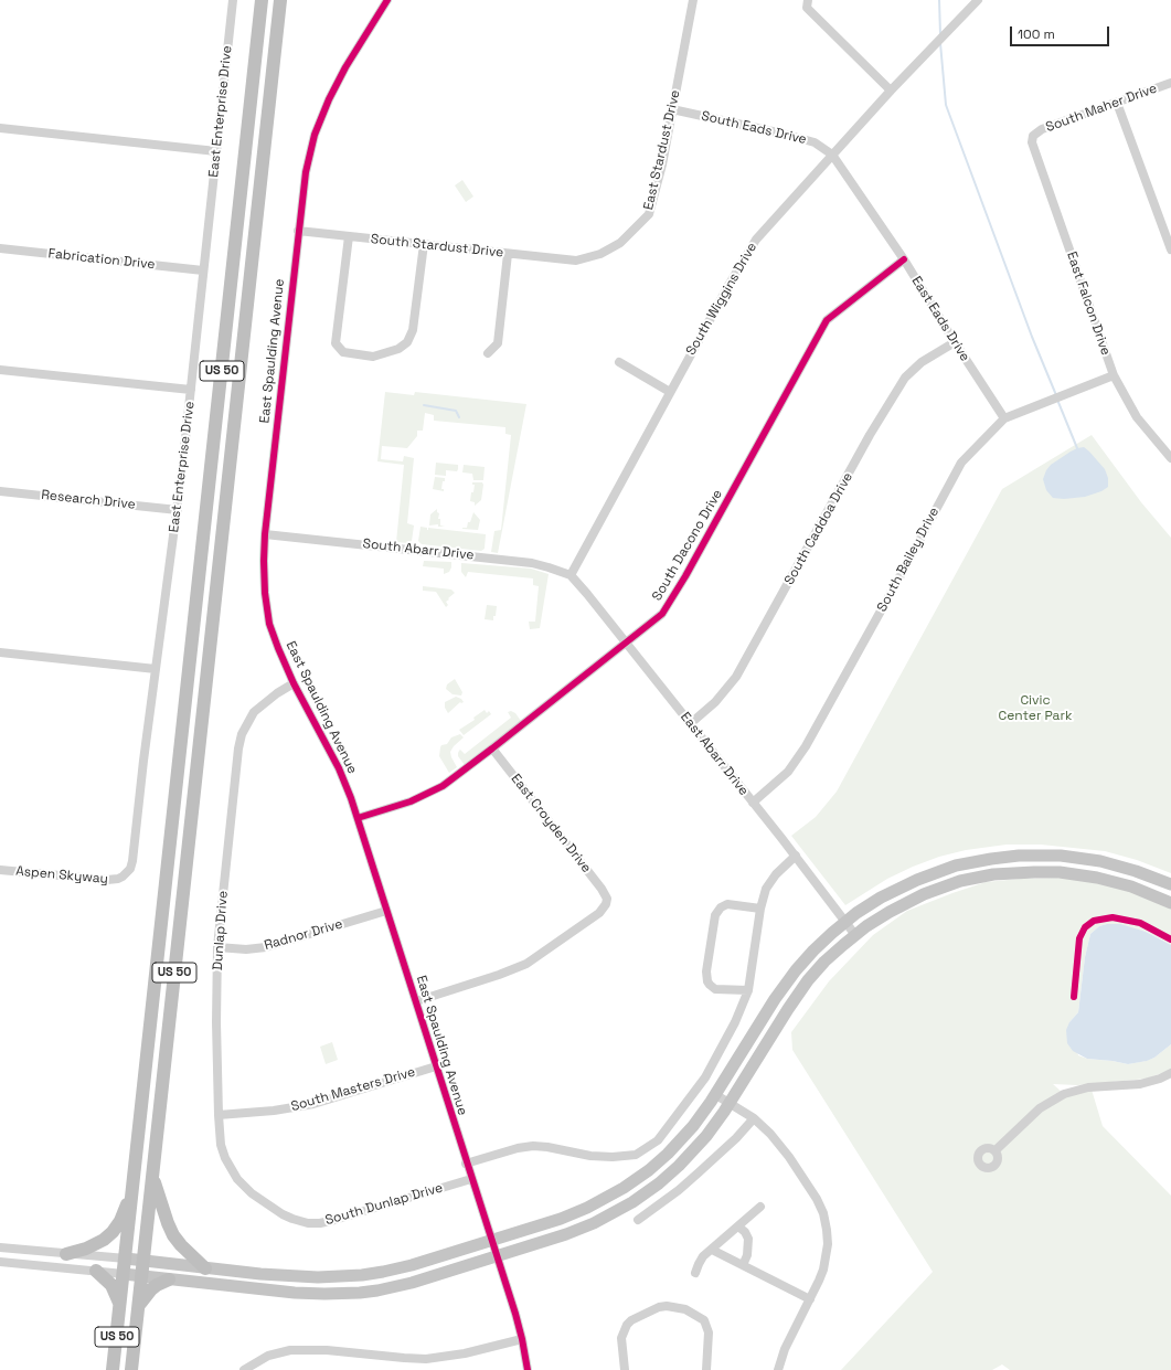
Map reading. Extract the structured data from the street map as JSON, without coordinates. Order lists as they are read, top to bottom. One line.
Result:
{"streets":{"highway":["US 50"],"street":["South Maher Drive","East Enterprise Drive","South Eads Drive","East Stardust Drive","South Stardust Drive","Fabrication Drive","South Wiggins Drive","East Falcon Drive","East Eads Drive","East Spaulding Avenue","Research Drive","South Caddoa Drive","South Dacono Drive","South Abarr Drive","South Bailey Drive","East Abarr Drive","East Croyden Drive","Aspen Skyway","Dunlap Drive","Radnor Drive","South Masters Drive","South Dunlap Drive"]},"crossings":[["South Maher Drive","East Falcon Drive"],["East Enterprise Drive","Fabrication Drive"],["East Enterprise Drive","Research Drive"],["East Enterprise Drive","Aspen Skyway"],["South Eads Drive","East Stardust Drive"],["South Eads Drive","South Wiggins Drive"],["South Eads Drive","East Eads Drive"],["East Stardust Drive","South Stardust Drive"],["South Stardust Drive","East Spaulding Avenue"],["South Wiggins Drive","East Eads Drive"],["South Wiggins Drive","South Abarr Drive"],["South Wiggins Drive","East Abarr Drive"],["East Falcon Drive","South Bailey Drive"],["East Eads Drive","South Caddoa Drive"],["East Eads Drive","South Dacono Drive"],["East Eads Drive","South Bailey Drive"],["East Spaulding Avenue","South Dacono Drive"],["East Spaulding Avenue","South Abarr Drive"],["East Spaulding Avenue","East Croyden Drive"],["East Spaulding Avenue","Dunlap Drive"],["East Spaulding Avenue","Radnor Drive"],["East Spaulding Avenue","South Masters Drive"],["East Spaulding Avenue","South Dunlap Drive"],["South Caddoa Drive","East Abarr Drive"],["South Dacono Drive","East Abarr Drive"],["South Dacono Drive","East Croyden Drive"],["South Abarr Drive","East Abarr Drive"],["South Bailey Drive","East Abarr Drive"],["Dunlap Drive","Radnor Drive"],["Dunlap Drive","South Masters Drive"],["Dunlap Drive","South Dunlap Drive"]],"parks":["Civic Center Park"],"scale_bar":"100 m"}
